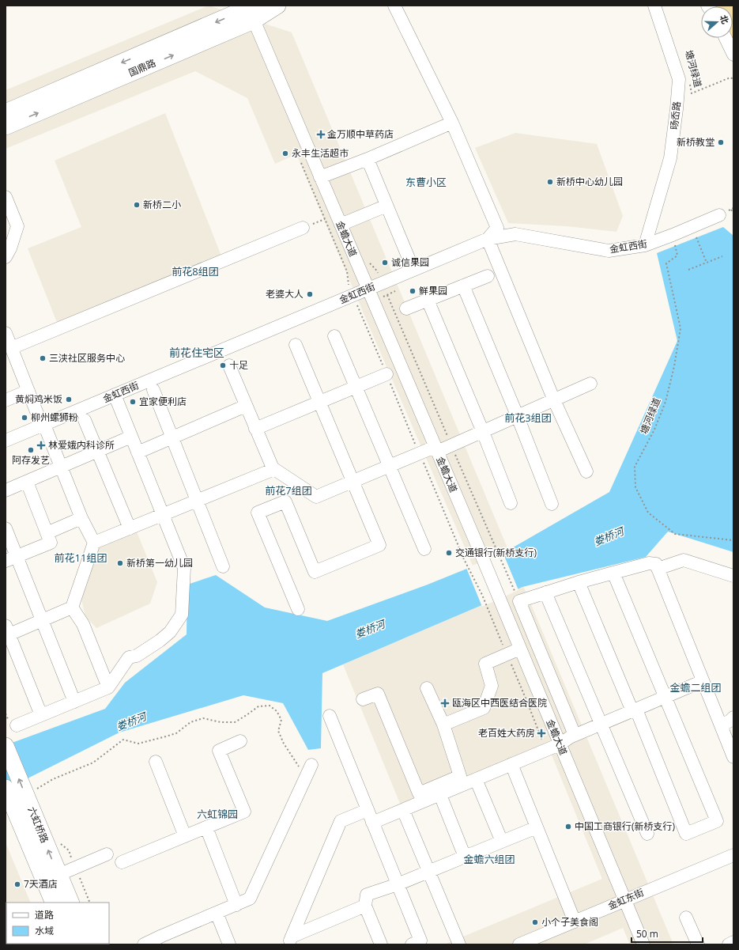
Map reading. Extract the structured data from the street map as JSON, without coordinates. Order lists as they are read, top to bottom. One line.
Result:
{"streets":{"main road":["国鼎路","六虹桥路"],"street":["旸岙路","金蟾大道","金虹西街","金虹东街"],"path":["塘河绿道"]},"crossings":[["国鼎路","金蟾大道"],["塘河绿道","金虹西街"],["旸岙路","金虹西街"],["金蟾大道","金虹西街"],["金蟾大道","金虹东街"]],"districts":["东曹小区","前花8组团","前花住宅区","前花3组团","前花7组团","前花11组团","金蟾二组团","六虹锦园","金蟾六组团"],"water":["娄桥河"],"places":{"health":["金万顺中草药店","林爱娥内科诊所","瓯海区中西医结合医院","老百姓大药房"],"other":["新桥教堂","永丰生活超市","新桥中心幼儿园","新桥二小","诚信果园","鲜果园","老婆大人","三浃社区服务中心","十足","黄焖鸡米饭","宜家便利店","柳州螺狮粉","阿存发艺","交通银行(新桥支行)","新桥第一幼儿园","中国工商银行(新桥支行)","7天酒店","小个子美食阁"]},"legend":["道路","水域"],"scale_bar":"50 m","north":"right"}
